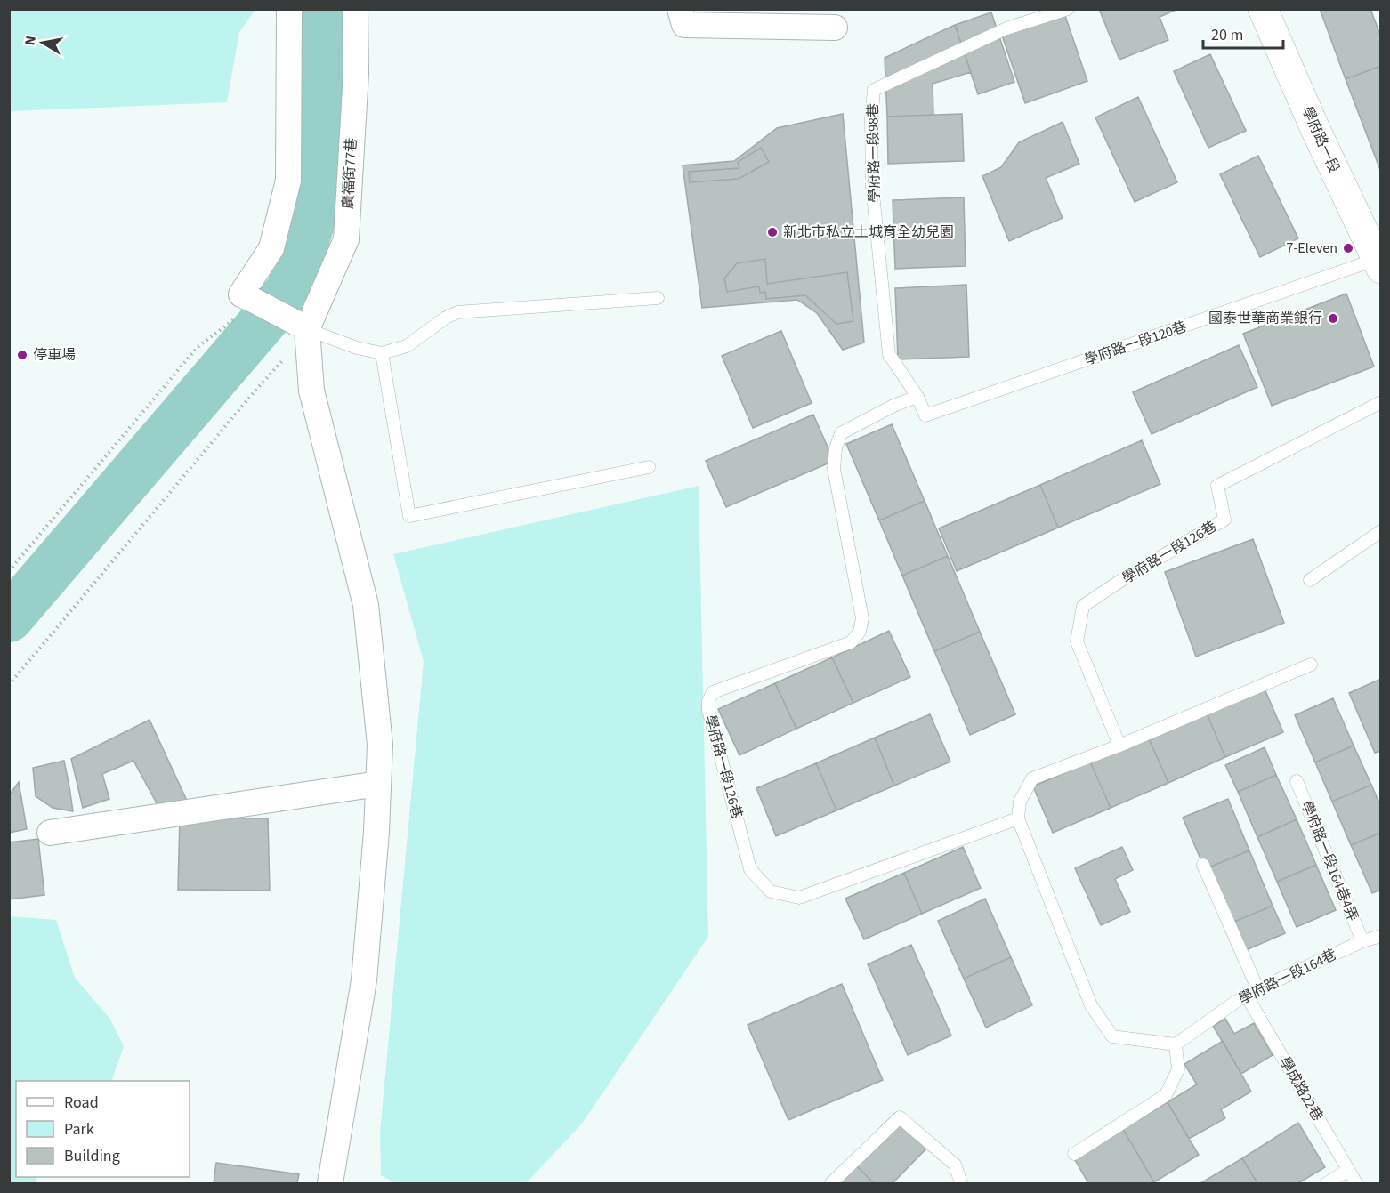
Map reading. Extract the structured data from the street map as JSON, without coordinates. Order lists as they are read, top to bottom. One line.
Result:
{"streets":{"street":["學府路一段","廣福街77巷"],"lane":["學府路一段98巷","學府路一段120巷","學府路一段126巷","學府路一段164巷4弄","學府路一段164巷","學成路22巷"]},"crossings":[["學府路一段","學府路一段120巷"],["學府路一段98巷","學府路一段120巷"],["學府路一段98巷","學府路一段126巷"],["學府路一段164巷4弄","學府路一段164巷"],["學府路一段164巷","學成路22巷"]],"places":["新北市私立土城育全幼兒園","7-Eleven","國泰世華商業銀行","停車場"],"legend":["Road","Park","Building"],"scale_bar":"20 m","north":"left"}
